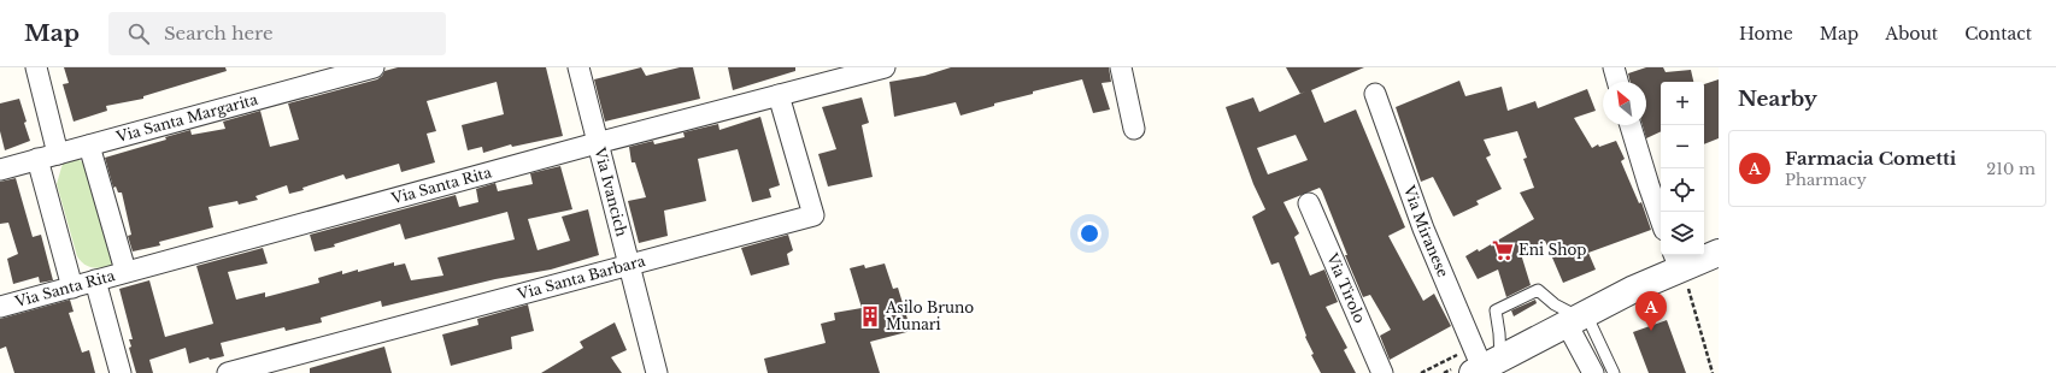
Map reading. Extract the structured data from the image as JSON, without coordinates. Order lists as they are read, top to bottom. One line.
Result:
{"streets":{"street":["Via Santa Margarita","Via Santa Rita","Via Ivancich","Via Miranese","Via Santa Barbara","Via Tirolo"]},"crossings":[["Via Santa Rita","Via Ivancich"],["Via Santa Rita","Via Santa Barbara"],["Via Ivancich","Via Santa Barbara"]],"places":{"supermarket":["Eni Shop"],"building":["Asilo Bruno Munari"]},"north":"top left","page":{"header":"Map","search":"Search here","nav":["Home","Map","About","Contact"],"heading":"Nearby","map_buttons":["+","−"],"list":[{"mark":"A","name":"Farmacia Cometti","note":"Pharmacy","value":"210 m"}],"pins":"A"}}
